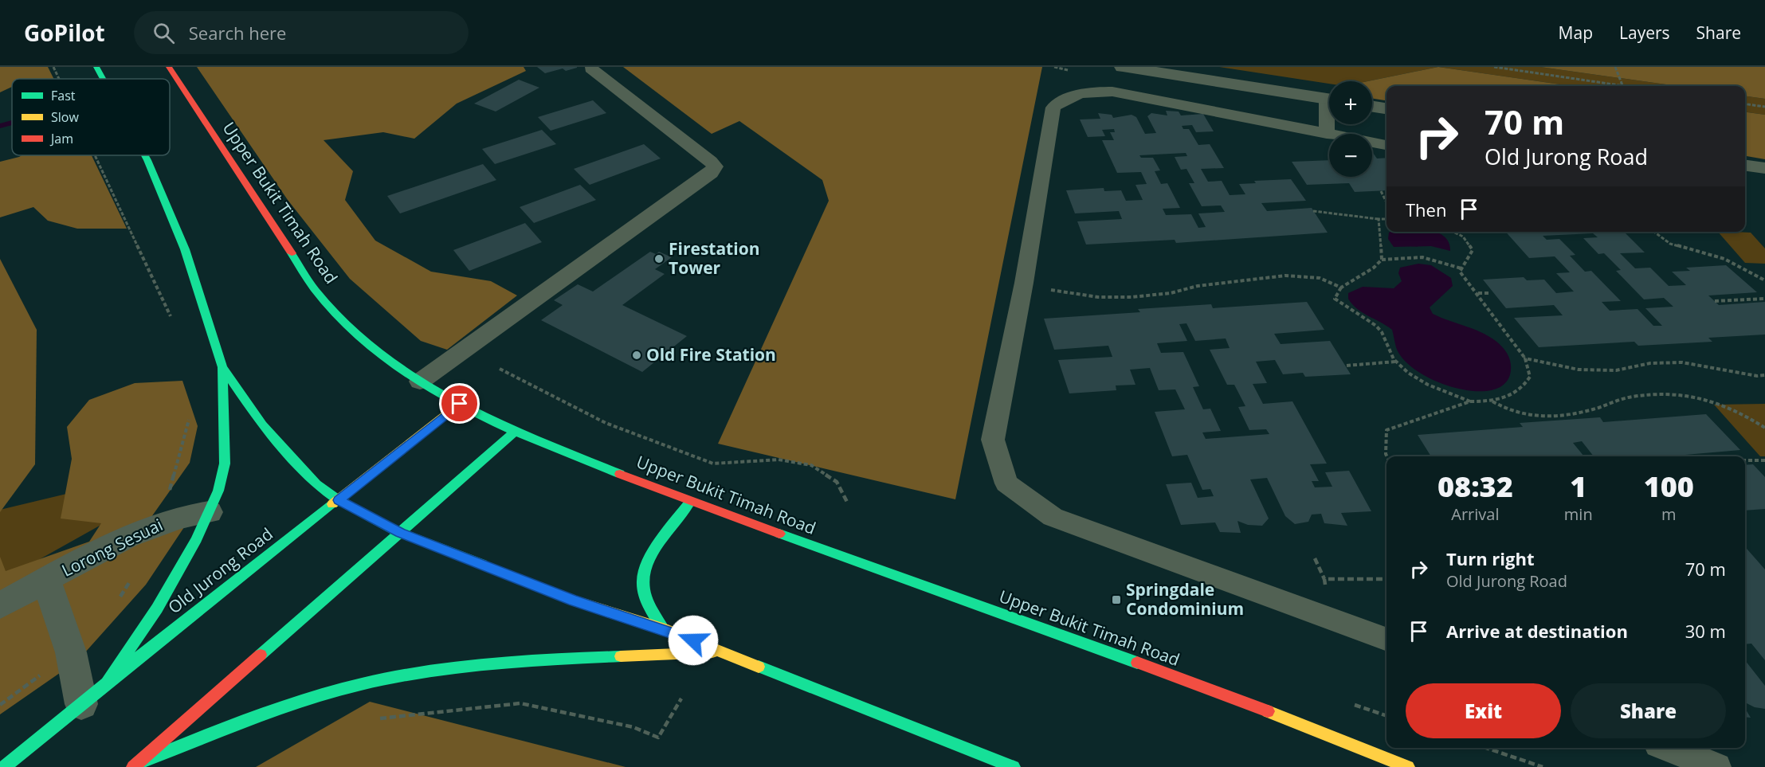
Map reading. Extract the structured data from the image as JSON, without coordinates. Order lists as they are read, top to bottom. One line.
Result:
{"streets":{"main road":["Upper Bukit Timah Road","Old Jurong Road"],"street":["Lorong Sesuai"]},"crossings":[["Upper Bukit Timah Road","Old Jurong Road"],["Lorong Sesuai","Old Jurong Road"]],"places":{"other":["Firestation Tower","Old Fire Station"],"transit":["Springdale Condominium"]},"legend":["Fast","Slow","Jam"],"page":{"header":"GoPilot","search":"Search here","nav":["Map","Layers","Share"],"map_buttons":["+","−"],"turn":["70 m","Old Jurong Road"],"then":"Then","eta":["08:32","Arrival","1","min","100","m"],"list":[{"name":"Turn right","note":"Old Jurong Road","value":"70 m"},{"name":"Arrive at destination","value":"30 m"}],"buttons":["Exit","Share"]}}
